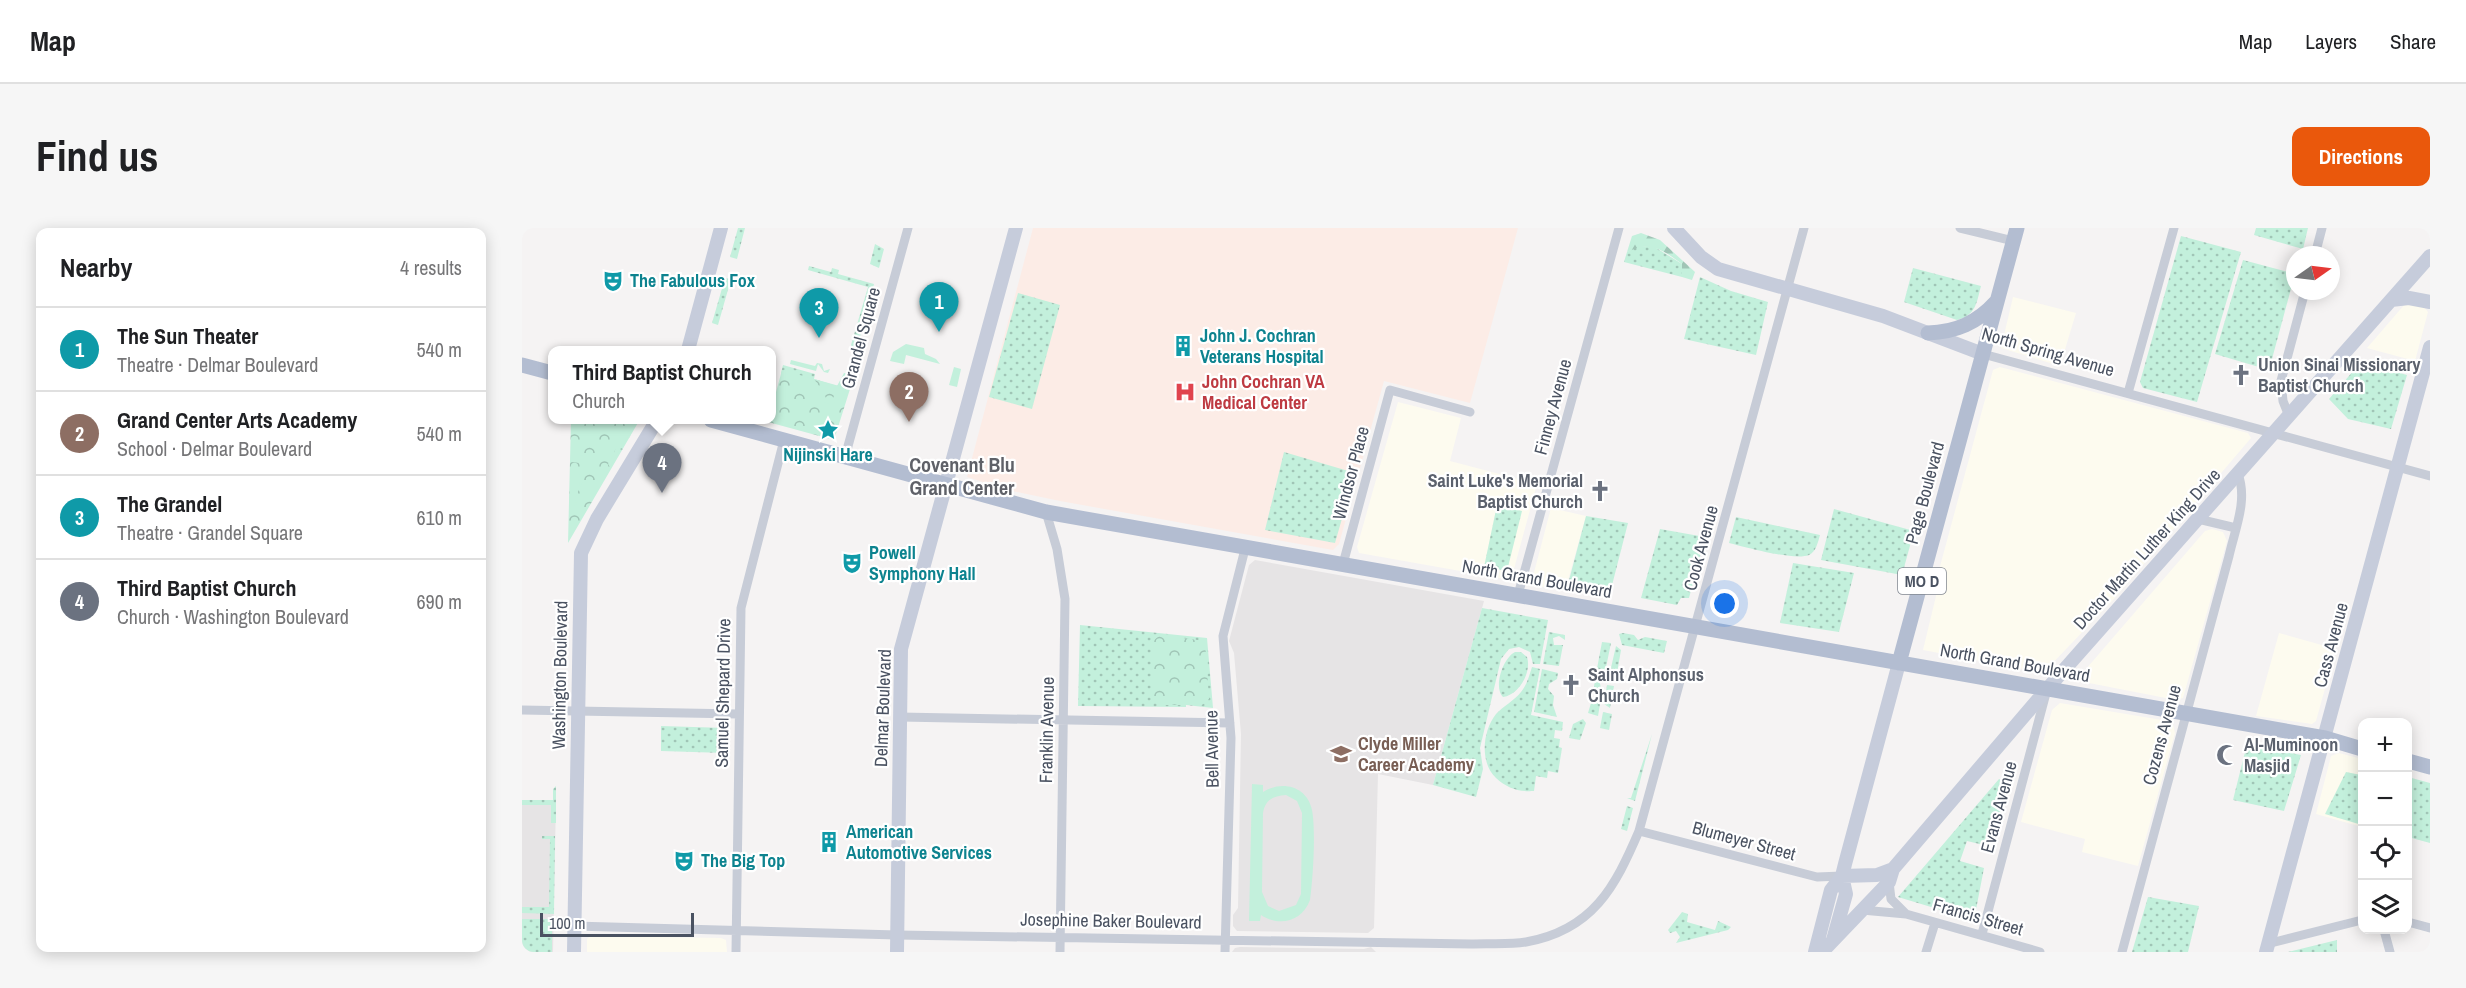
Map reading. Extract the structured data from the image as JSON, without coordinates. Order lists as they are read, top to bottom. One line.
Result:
{"streets":{"main road":["North Spring Avenue","Page Boulevard","Doctor Martin Luther King Drive","North Grand Boulevard","MO D","Cass Avenue","Washington Boulevard","Delmar Boulevard"],"street":["Grandel Square","Finney Avenue","Windsor Place","Cook Avenue","Samuel Shepard Drive","Franklin Avenue","Cozens Avenue","Bell Avenue","Evans Avenue","Blumeyer Street","Francis Street","Josephine Baker Boulevard"]},"crossings":[["Grandel Square","North Grand Boulevard"],["North Spring Avenue","Page Boulevard"],["North Spring Avenue","Cook Avenue"],["North Spring Avenue","Doctor Martin Luther King Drive"],["North Spring Avenue","Cass Avenue"],["Finney Avenue","North Grand Boulevard"],["Windsor Place","North Grand Boulevard"],["Page Boulevard","Doctor Martin Luther King Drive"],["Page Boulevard","North Grand Boulevard"],["Page Boulevard","MO D"],["Page Boulevard","Blumeyer Street"],["Cook Avenue","North Grand Boulevard"],["Cook Avenue","Blumeyer Street"],["Cook Avenue","Josephine Baker Boulevard"],["Doctor Martin Luther King Drive","North Grand Boulevard"],["Doctor Martin Luther King Drive","Cozens Avenue"],["Doctor Martin Luther King Drive","Evans Avenue"],["Doctor Martin Luther King Drive","Francis Street"],["North Grand Boulevard","Cass Avenue"],["North Grand Boulevard","Samuel Shepard Drive"],["North Grand Boulevard","Delmar Boulevard"],["North Grand Boulevard","Franklin Avenue"],["North Grand Boulevard","Cozens Avenue"],["North Grand Boulevard","Bell Avenue"],["North Grand Boulevard","Evans Avenue"],["MO D","Blumeyer Street"],["Washington Boulevard","Josephine Baker Boulevard"],["Samuel Shepard Drive","Josephine Baker Boulevard"],["Delmar Boulevard","Josephine Baker Boulevard"],["Franklin Avenue","Josephine Baker Boulevard"],["Bell Avenue","Josephine Baker Boulevard"],["Evans Avenue","Francis Street"]],"districts":["Covenant Blu Grand Center"],"places":{"theatre":["The Fabulous Fox","Powell Symphony Hall","The Big Top"],"building":["John J. Cochran Veterans Hospital","American Automotive Services"],"church":["Union Sinai Missionary Baptist Church","Saint Luke's Memorial Baptist Church","Saint Alphonsus Church"],"hospital":["John Cochran VA Medical Center"],"place":["Nijinski Hare"],"school or university":["Clyde Miller Career Academy"],"mosque":["Al-Muminoon Masjid"]},"scale_bar":"100 m","north":"right","page":{"header":"Map","nav":["Map","Layers","Share"],"buttons":"Directions","title":"Find us","heading":["Nearby","4 results"],"pins":["1","3","2","4"],"list":[{"mark":"1","name":"The Sun Theater","note":"Theatre · Delmar Boulevard","value":"540 m"},{"mark":"2","name":"Grand Center Arts Academy","note":"School · Delmar Boulevard","value":"540 m"},{"mark":"3","name":"The Grandel","note":"Theatre · Grandel Square","value":"610 m"},{"mark":"4","name":"Third Baptist Church","note":"Church · Washington Boulevard","value":"690 m"}],"popup":["Third Baptist Church","Church"],"map_buttons":["+","−"],"scale":"100 m"}}
